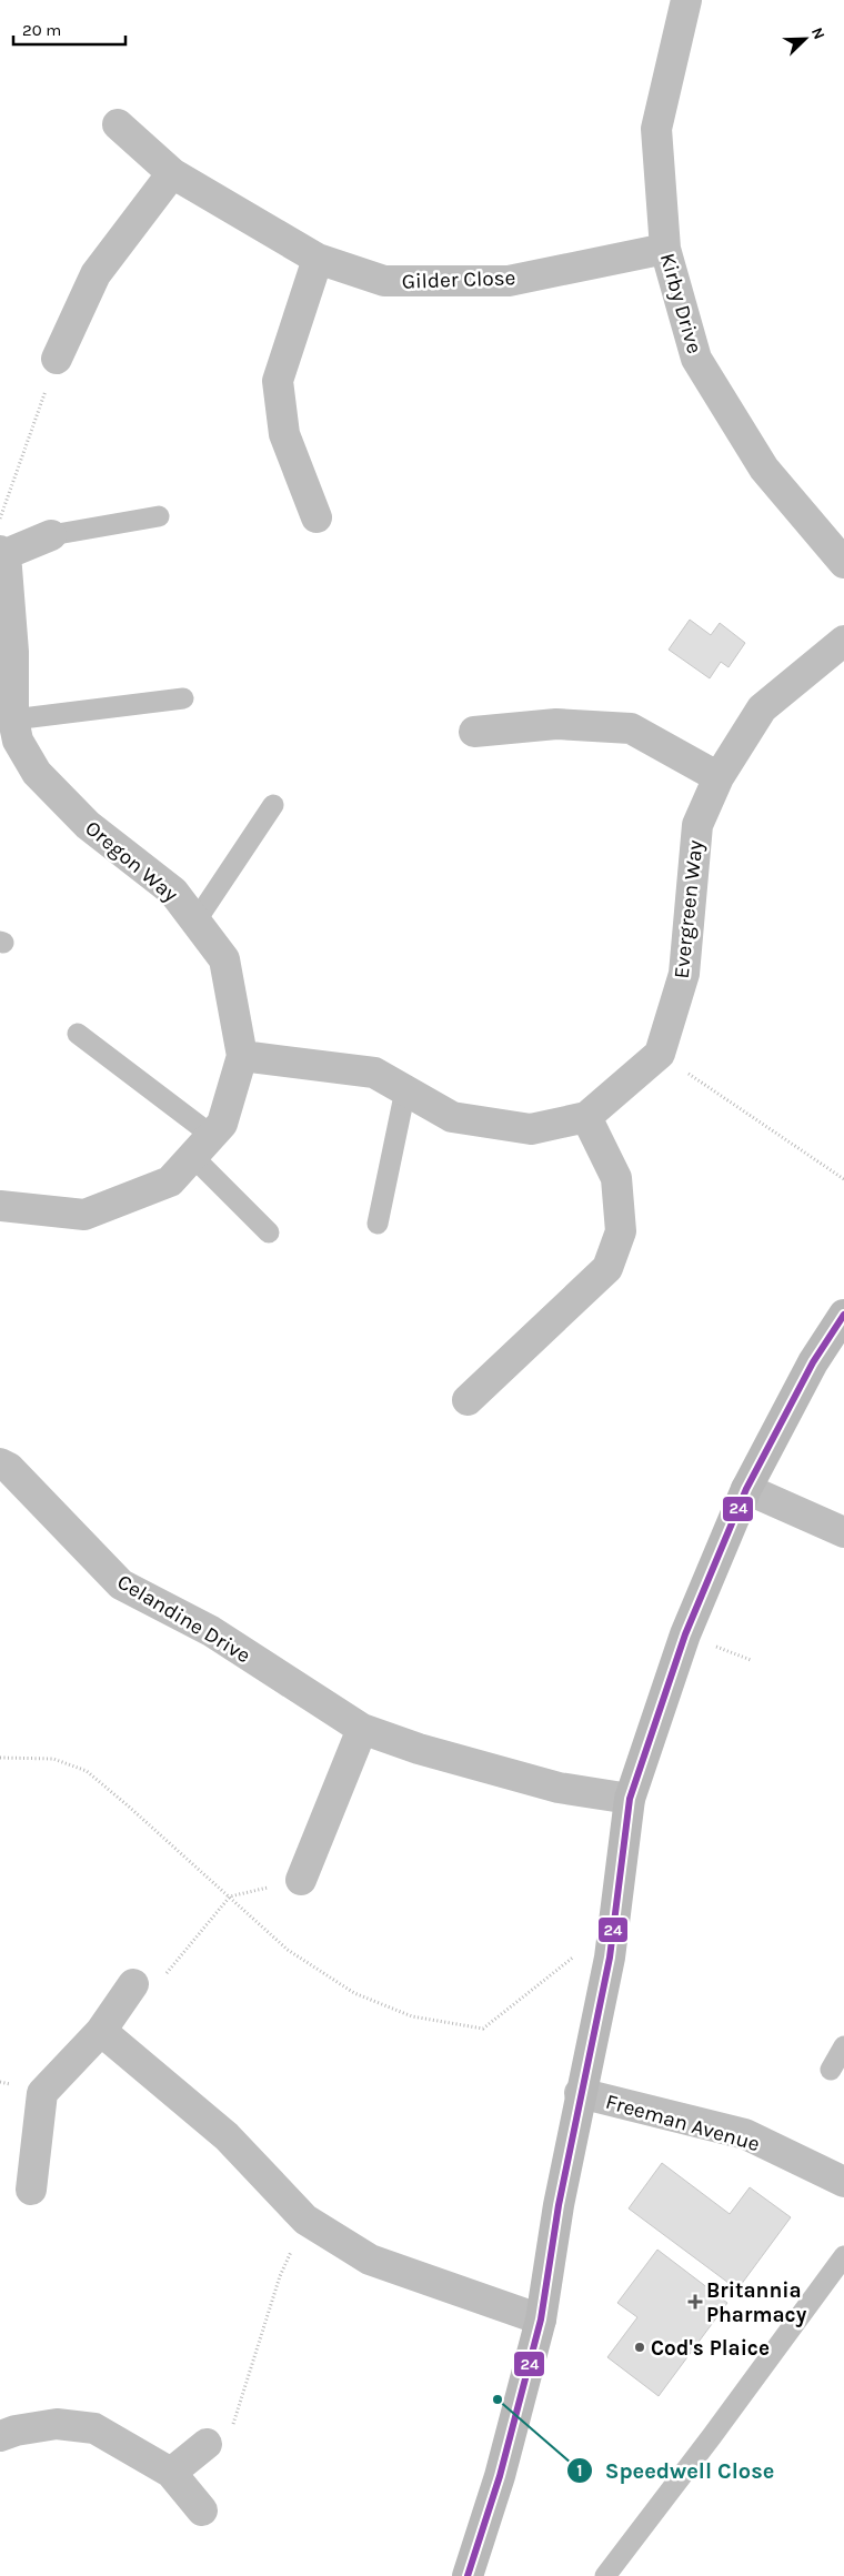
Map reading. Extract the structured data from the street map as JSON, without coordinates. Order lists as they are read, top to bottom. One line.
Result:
{"streets":{"street":["Gilder Close","Kirby Drive","Oregon Way","Evergreen Way","Celandine Drive","Freeman Avenue"]},"crossings":[["Gilder Close","Kirby Drive"]],"places":{"health":["Britannia Pharmacy"],"other":["Cod's Plaice","Speedwell Close"]},"lines":["transit line 24"],"scale_bar":"20 m","north":"top right"}
